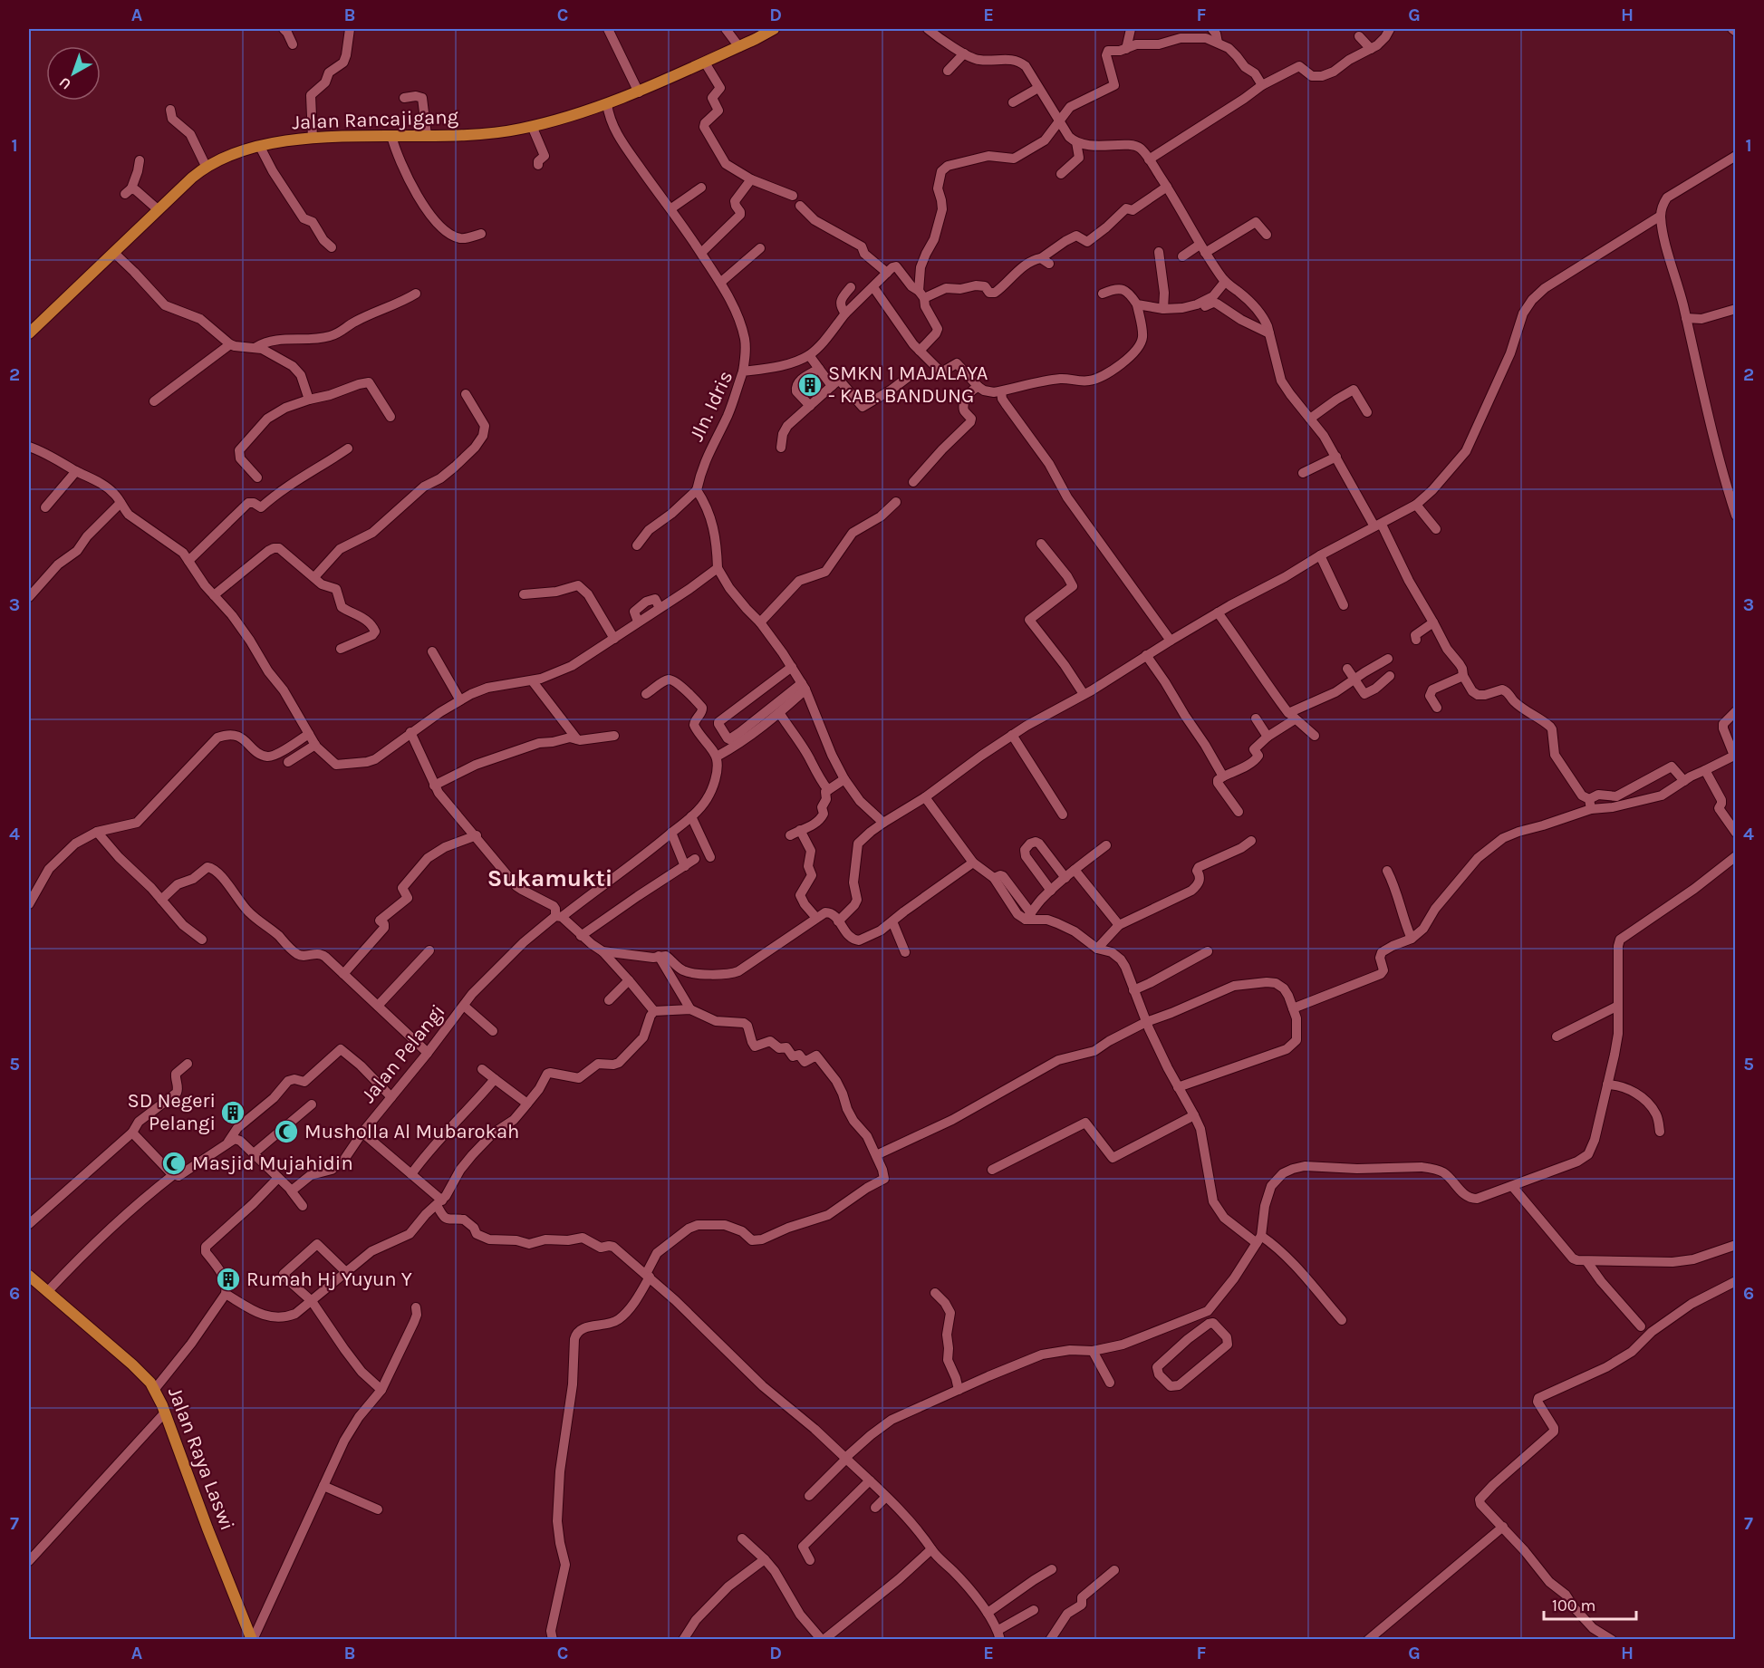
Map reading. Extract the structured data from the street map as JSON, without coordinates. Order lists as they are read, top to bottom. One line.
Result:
{"streets":{"main road":["Jalan Rancajigang","Jalan Raya Laswi"],"street":["Jln. Idris","Jalan Pelangi"]},"districts":["Sukamukti"],"places":{"building":["SMKN 1 MAJALAYA - KAB. BANDUNG","SD Negeri Pelangi","Rumah Hj Yuyun Y"],"mosque":["Musholla Al Mubarokah","Masjid Mujahidin"]},"scale_bar":"100 m","north":"bottom left","grid":{"columns":["A","B","C","D","E","F","G","H"],"rows":["1","2","3","4","5","6","7"]}}
